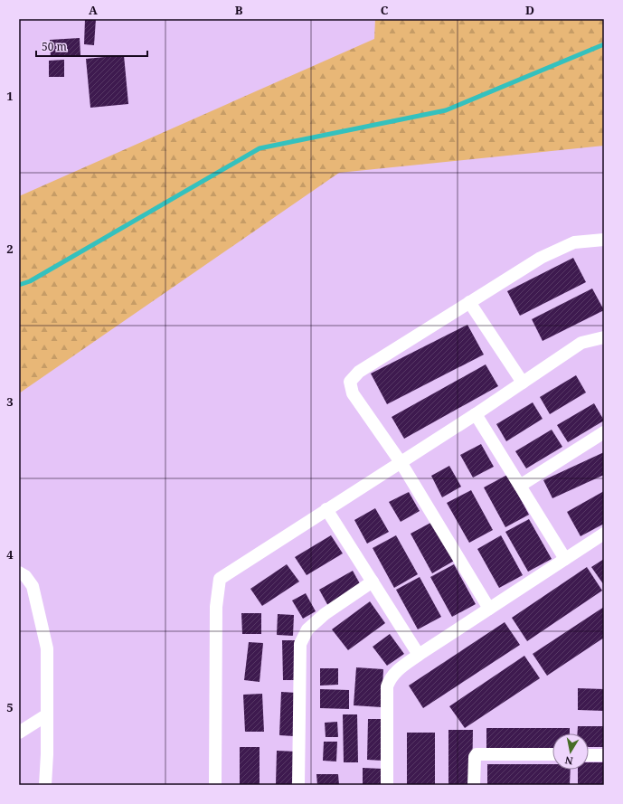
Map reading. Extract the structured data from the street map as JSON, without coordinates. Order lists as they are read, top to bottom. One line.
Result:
{"scale_bar":"50 m","north":"bottom","grid":{"columns":["A","B","C","D"],"rows":["1","2","3","4","5"]}}
